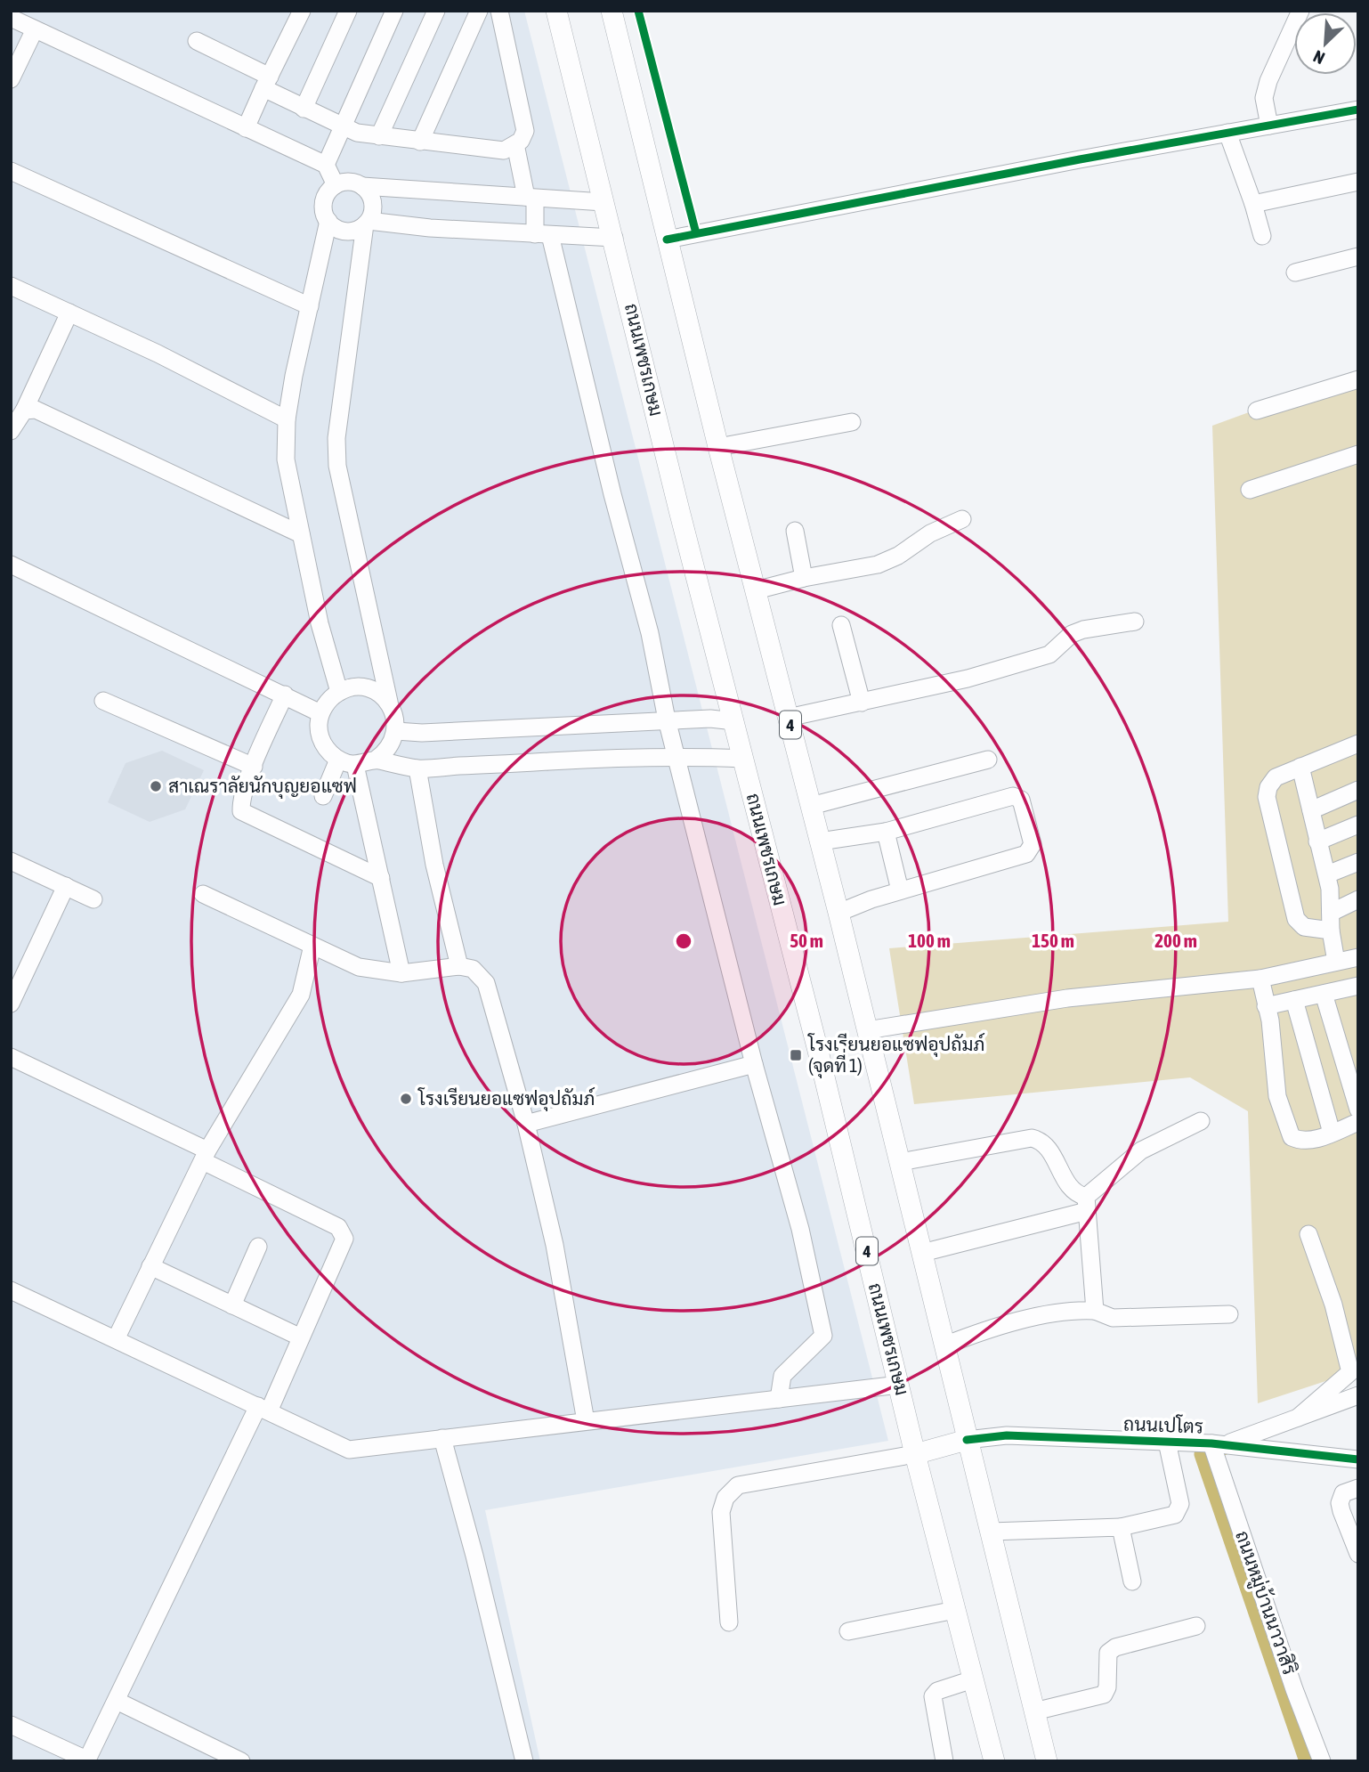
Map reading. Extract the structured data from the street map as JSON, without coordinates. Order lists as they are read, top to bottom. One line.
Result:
{"streets":{"main road":["ถนนเพชรเกษม","4"],"street":["ถนนเปโตร","ถนนหมู่บ้านนาวาสิริ"]},"crossings":[["4","ถนนเปโตร"],["ถนนเปโตร","ถนนหมู่บ้านนาวาสิริ"]],"places":{"other":["สาเณราลัยนักบุญยอแซฟ","โรงเรียนยอแซฟอุปถัมภ์"],"transit":["โรงเรียนยอแซฟอุปถัมภ์ (จุดที่ 1)"]},"north":"bottom left","rings":["50 m","100 m","150 m","200 m"]}
